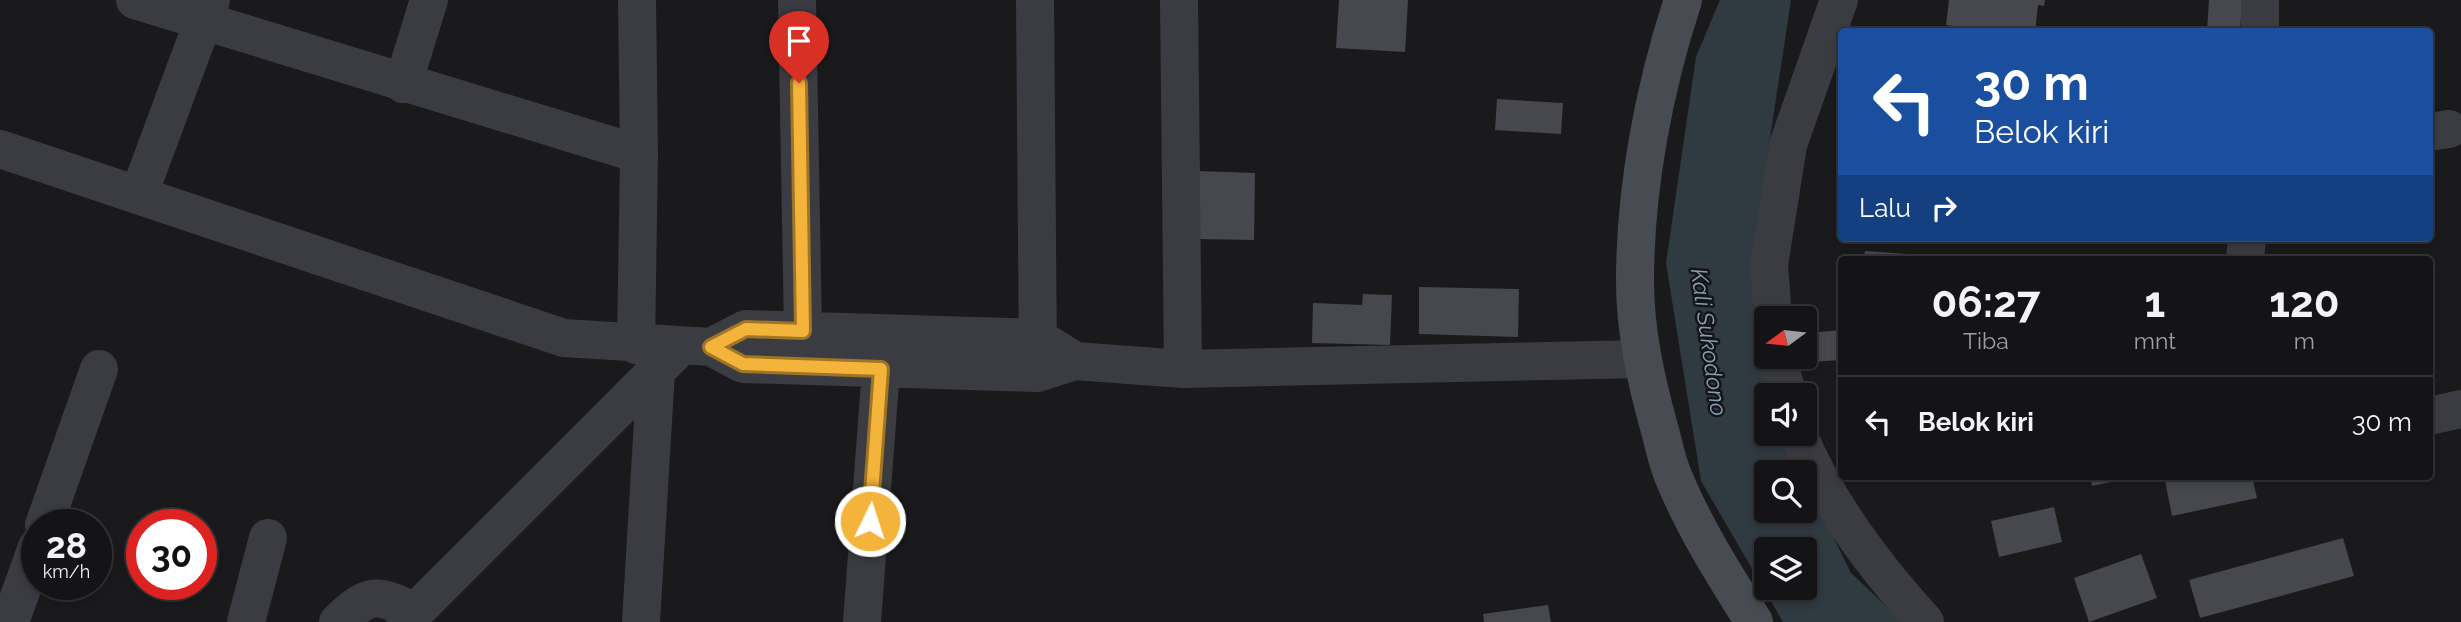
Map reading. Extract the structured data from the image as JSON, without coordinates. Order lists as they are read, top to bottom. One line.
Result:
{"water":["Kali Sukodono"],"north":"left","page":{"turn":["30 m","Belok kiri"],"then":"Lalu","eta":["06:27","Tiba","1","mnt","120","m"],"list":[{"name":"Belok kiri","value":"30 m"}],"speed":"28 km/h","limit":"30"}}
